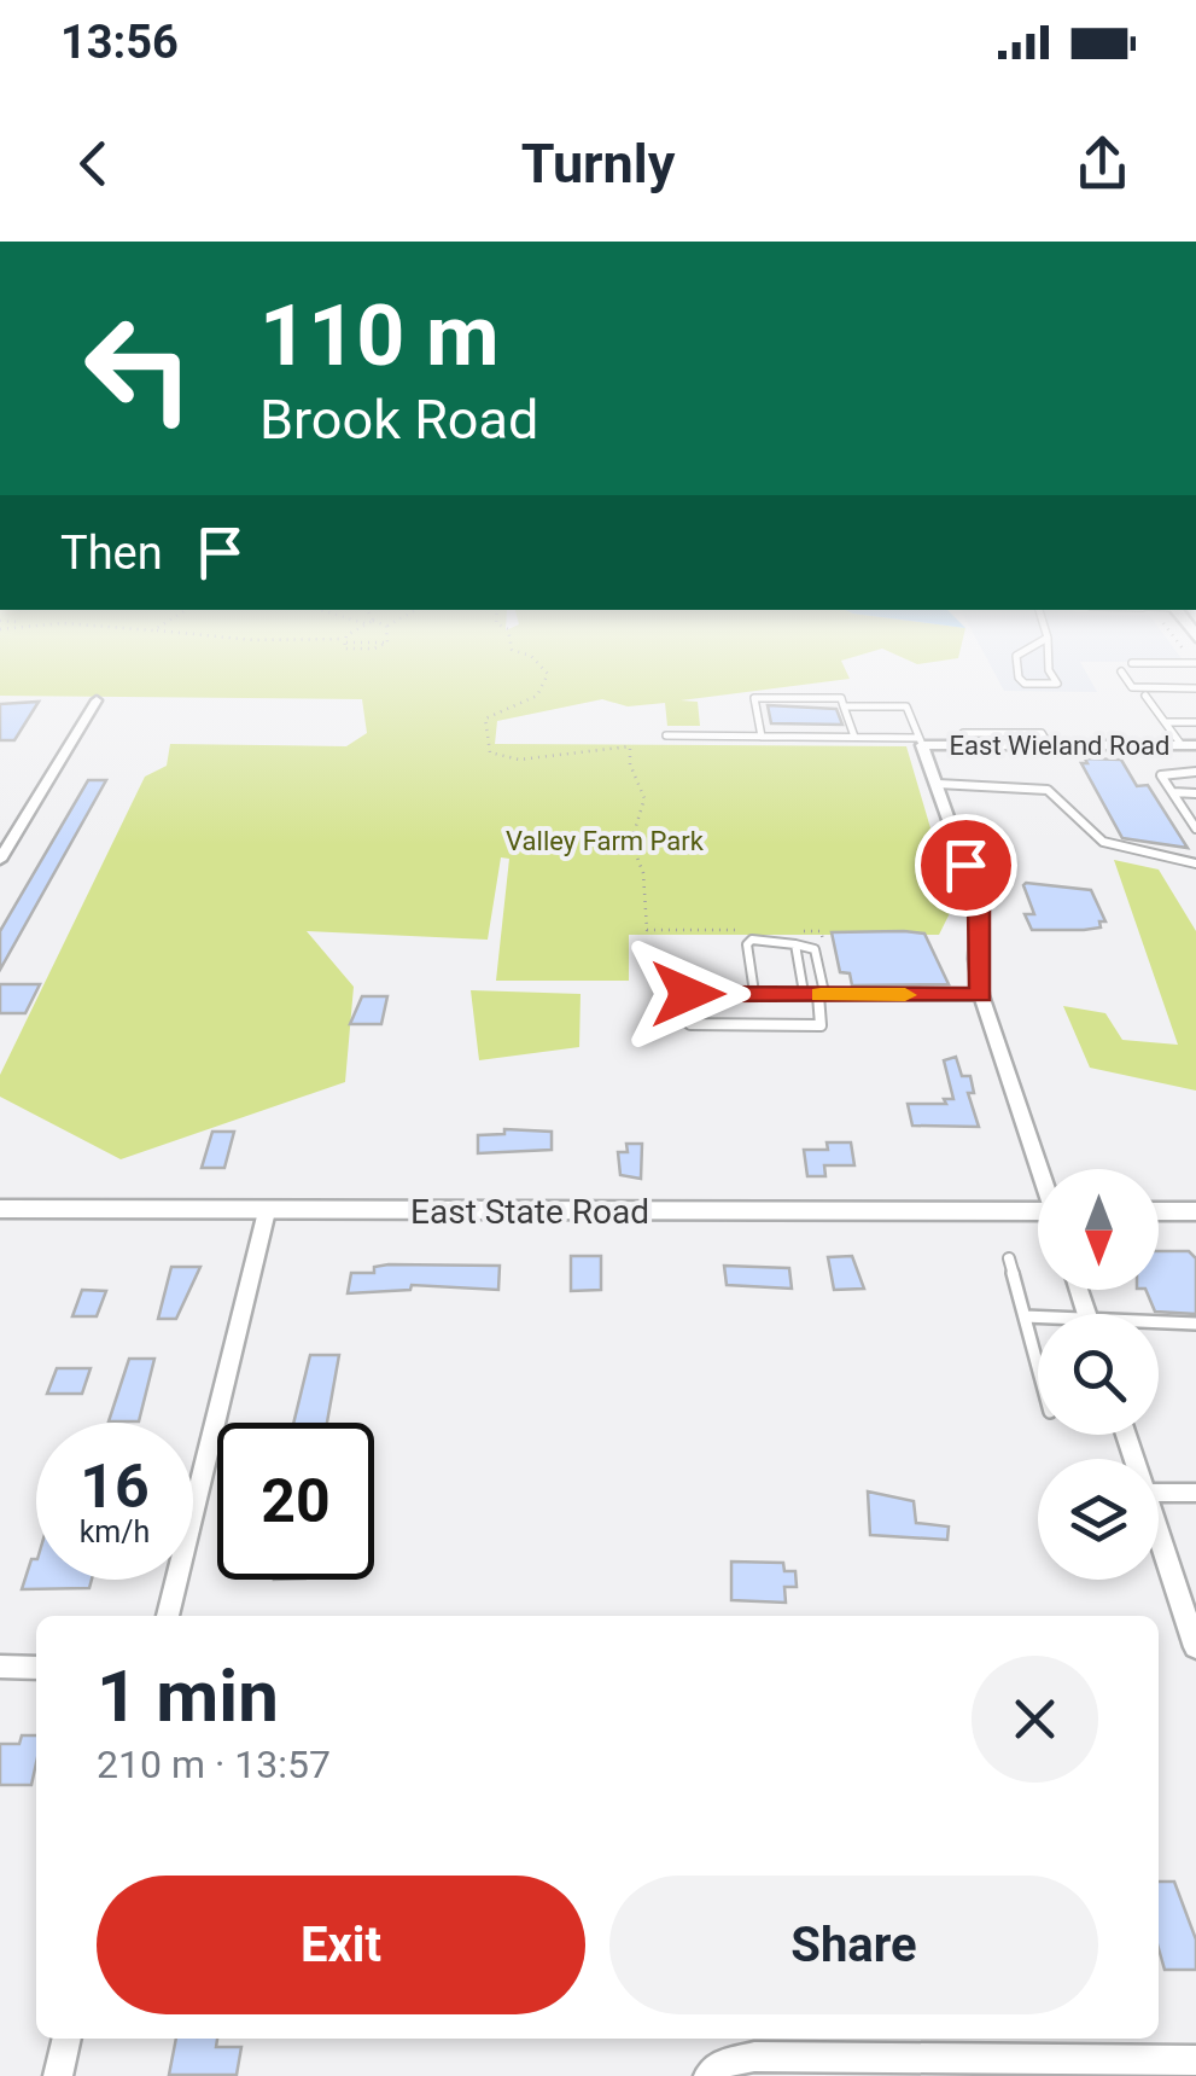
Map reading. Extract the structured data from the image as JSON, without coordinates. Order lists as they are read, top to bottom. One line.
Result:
{"streets":{"street":["East Wieland Road","East State Road"]},"parks":["Valley Farm Park"],"north":"bottom","page":{"status":"13:56","header":"Turnly","turn":["110 m","Brook Road"],"then":"Then","speed":"16 km/h","limit":"20","heading":["1 min","210 m · 13:57"],"buttons":["Exit","Share"]}}
